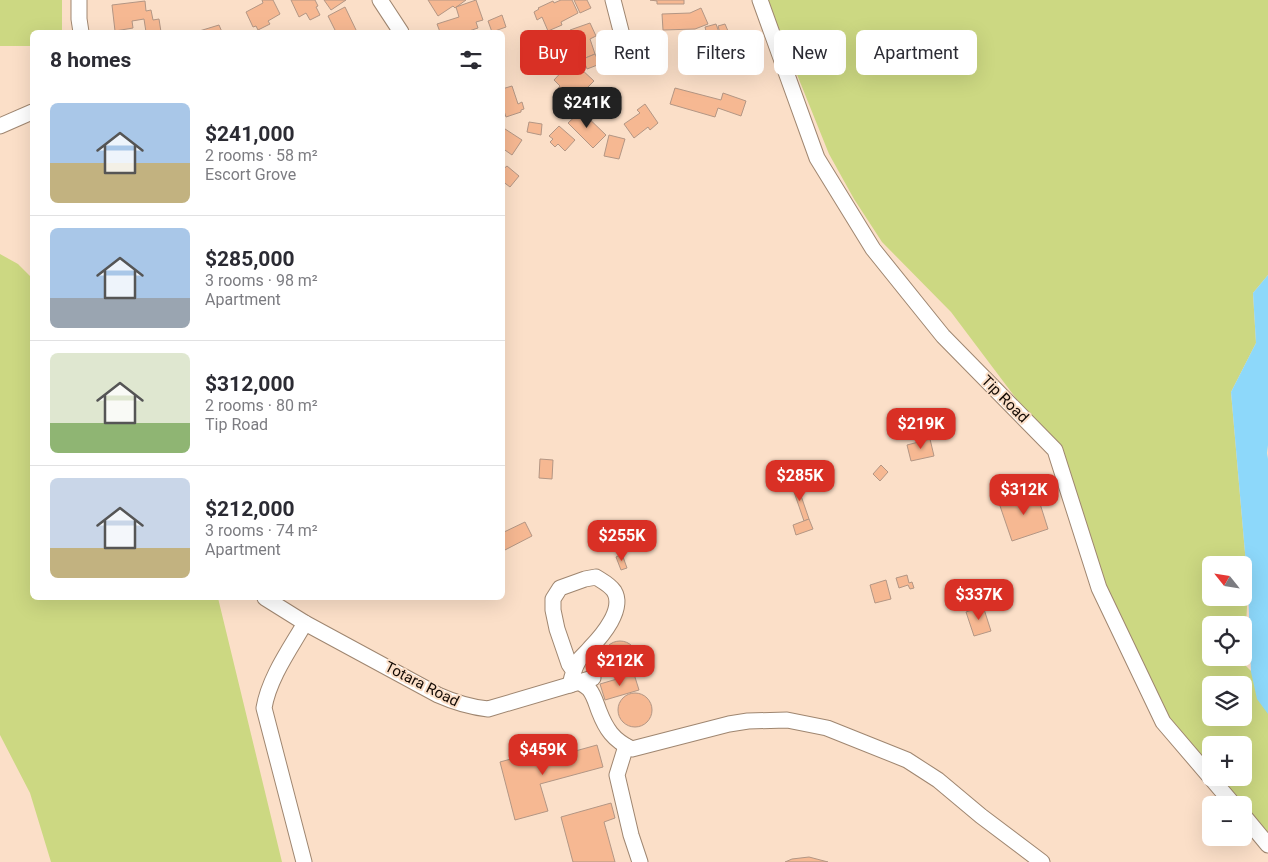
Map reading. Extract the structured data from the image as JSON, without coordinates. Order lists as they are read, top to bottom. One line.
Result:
{"streets":{"street":["Tip Road","Totara Road"]},"north":"top left","page":{"chip":["Buy","Rent","Filters","New","Apartment"],"heading":"8 homes","price":["$241K","$219K","$285K","$312K","$255K","$337K","$212K","$459K"],"list":[{"name":"$241,000","note":"2 rooms · 58 m² · Escort Grove"},{"name":"$285,000","note":"3 rooms · 98 m² · Apartment"},{"name":"$312,000","note":"2 rooms · 80 m² · Tip Road"},{"name":"$212,000","note":"3 rooms · 74 m² · Apartment"}],"map_buttons":["+","−"]}}
